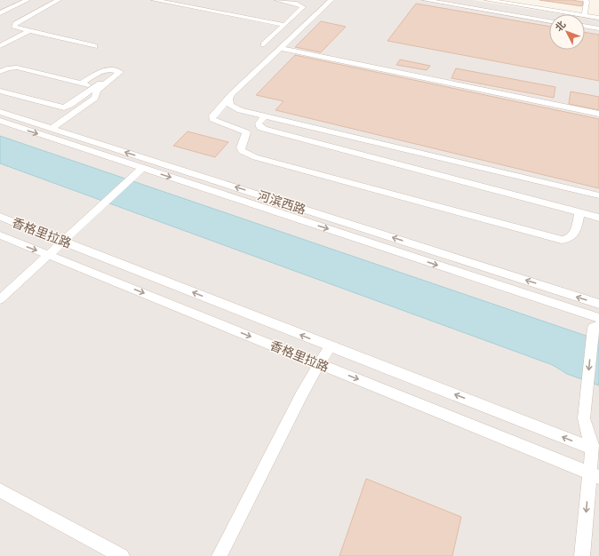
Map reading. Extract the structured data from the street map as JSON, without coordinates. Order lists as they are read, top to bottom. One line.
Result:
{"streets":{"street":["河滨西路","香格里拉路"]},"north":"top left"}
